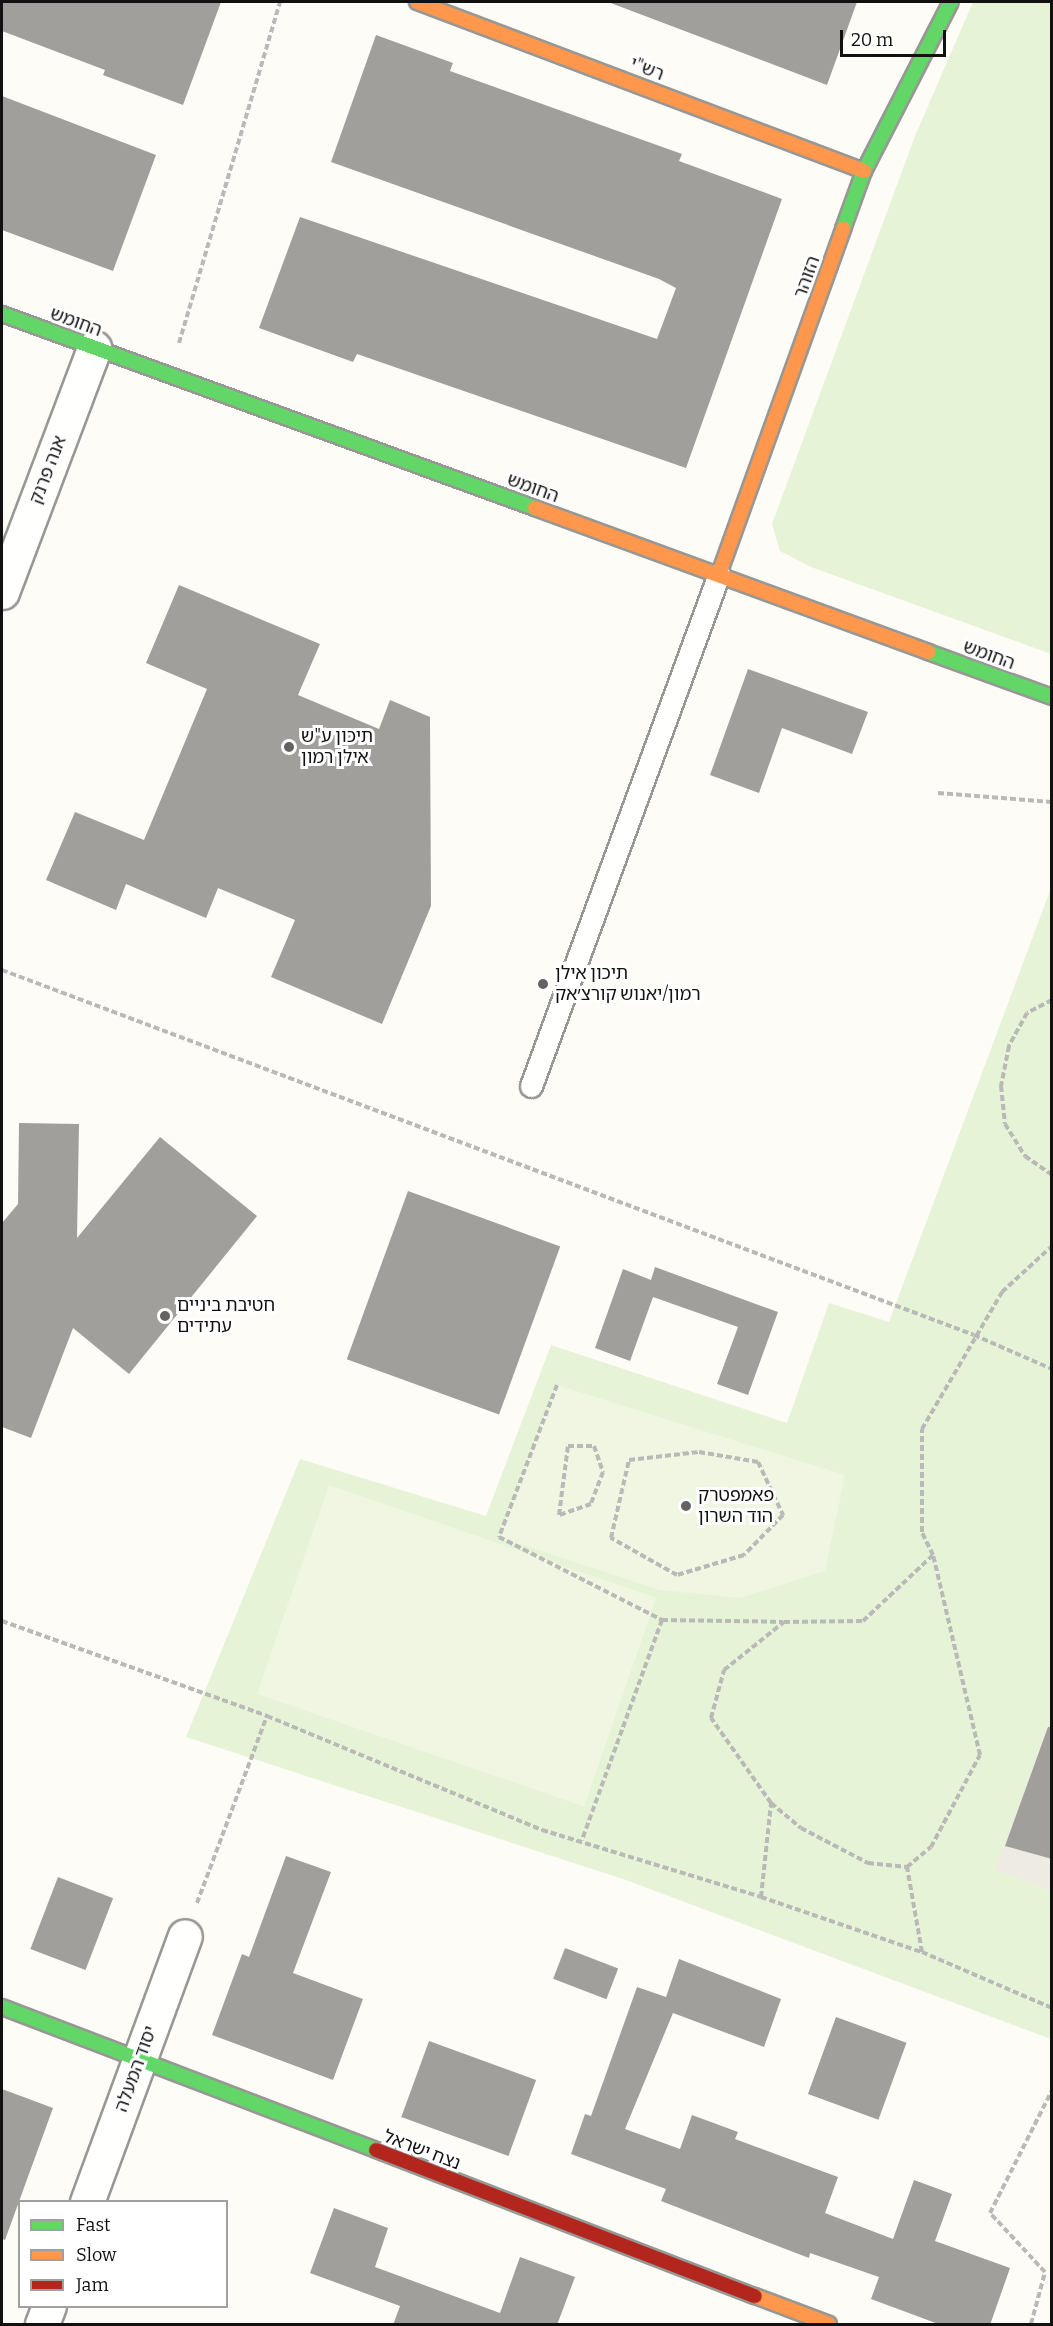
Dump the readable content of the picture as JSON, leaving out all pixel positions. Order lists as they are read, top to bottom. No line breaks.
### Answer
{"streets":{"street":["רש\"י","הזוהר","החומש","אנה פרנק","יסוד המעלה","נצח ישראל"]},"crossings":[["רש\"י","הזוהר"],["הזוהר","החומש"],["החומש","אנה פרנק"],["יסוד המעלה","נצח ישראל"]],"places":["תיכון ע\"ש אילן רמון","תיכון אילן רמון/יאנוש קורצ׳אק","חטיבת ביניים עתידים","פאמפטרק הוד השרון"],"legend":["Fast","Slow","Jam"],"scale_bar":"20 m"}
